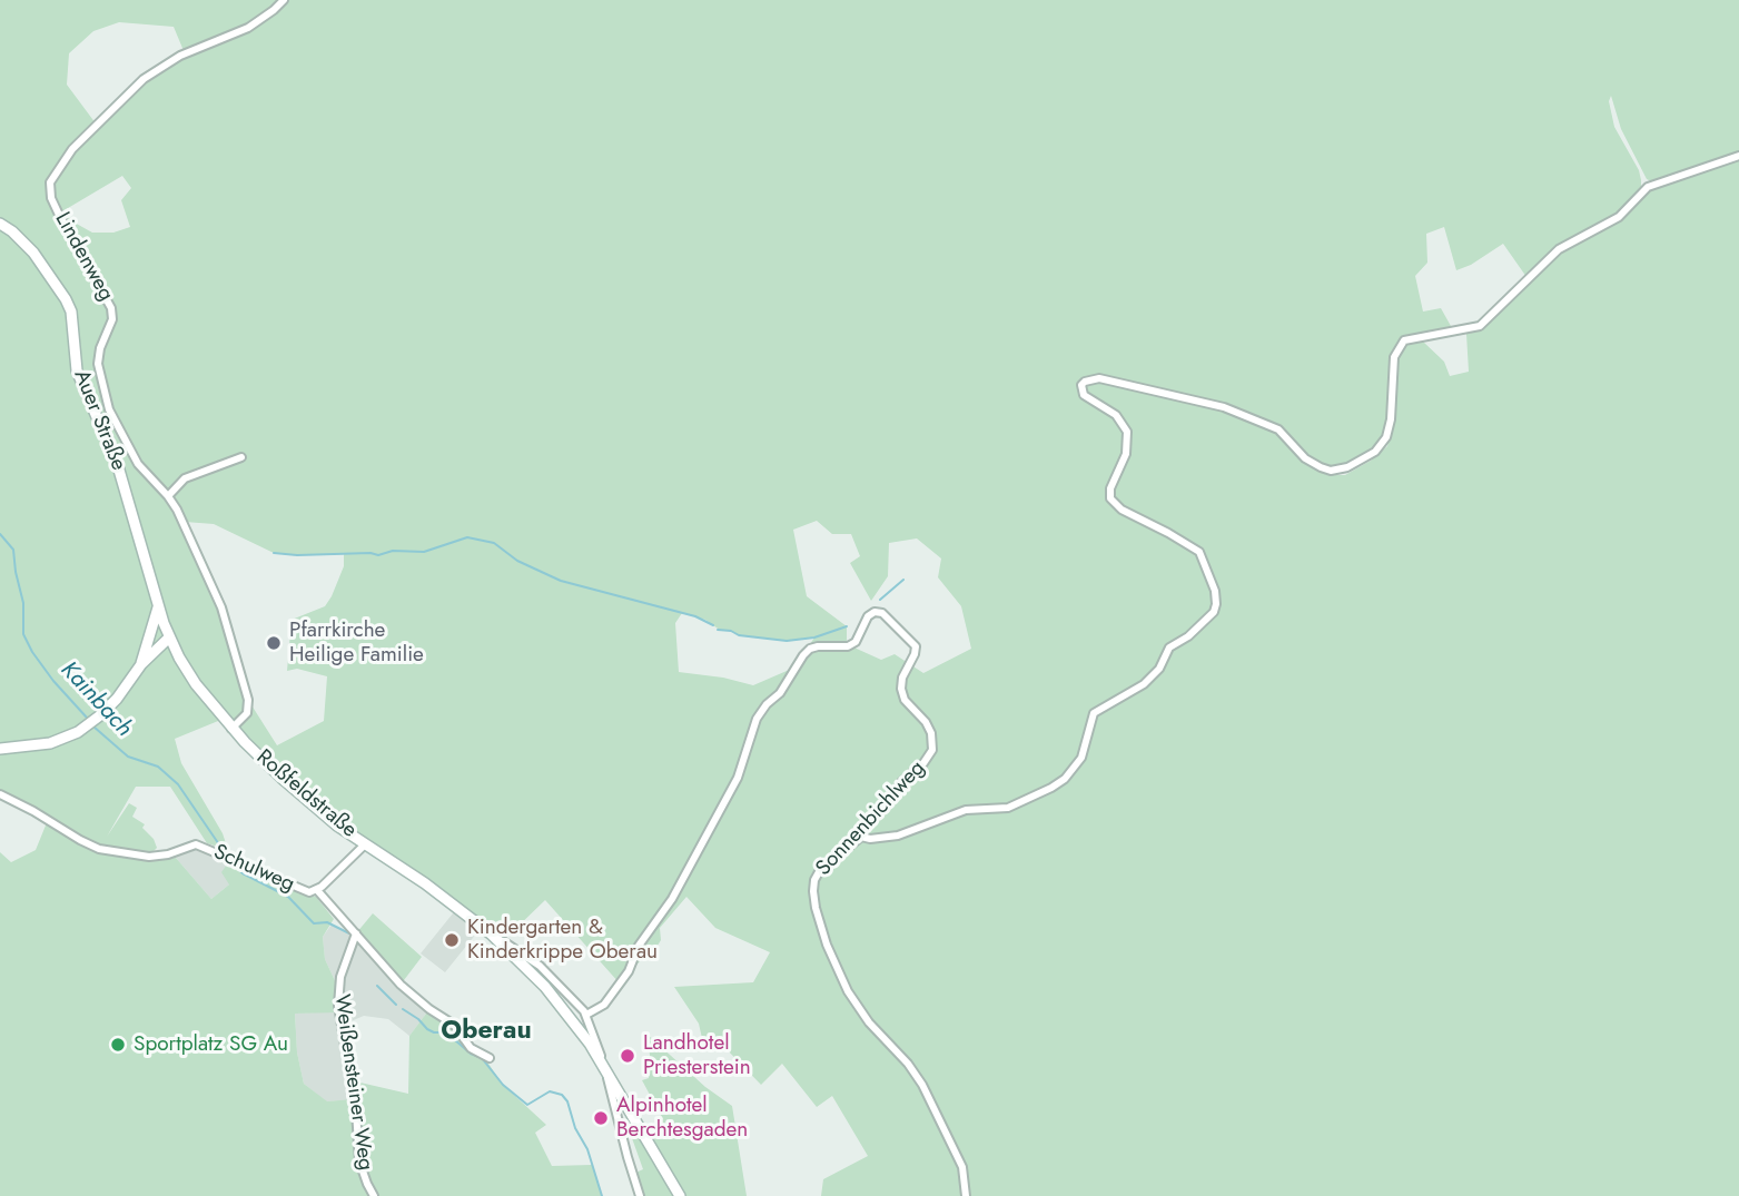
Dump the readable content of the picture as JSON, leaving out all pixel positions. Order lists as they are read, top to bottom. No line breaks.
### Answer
{"streets":{"main road":["Auer Straße","Roßfeldstraße"],"street":["Lindenweg","Sonnenbichlweg","Schulweg","Weißensteiner Weg"]},"crossings":[["Lindenweg","Roßfeldstraße"],["Auer Straße","Roßfeldstraße"],["Roßfeldstraße","Sonnenbichlweg"],["Roßfeldstraße","Schulweg"]],"districts":["Oberau"],"water":["Kainbach"],"places":["Pfarrkirche Heilige Familie","Kindergarten & Kinderkrippe Oberau","Sportplatz SG Au","Landhotel Priesterstein","Alpinhotel Berchtesgaden"]}
